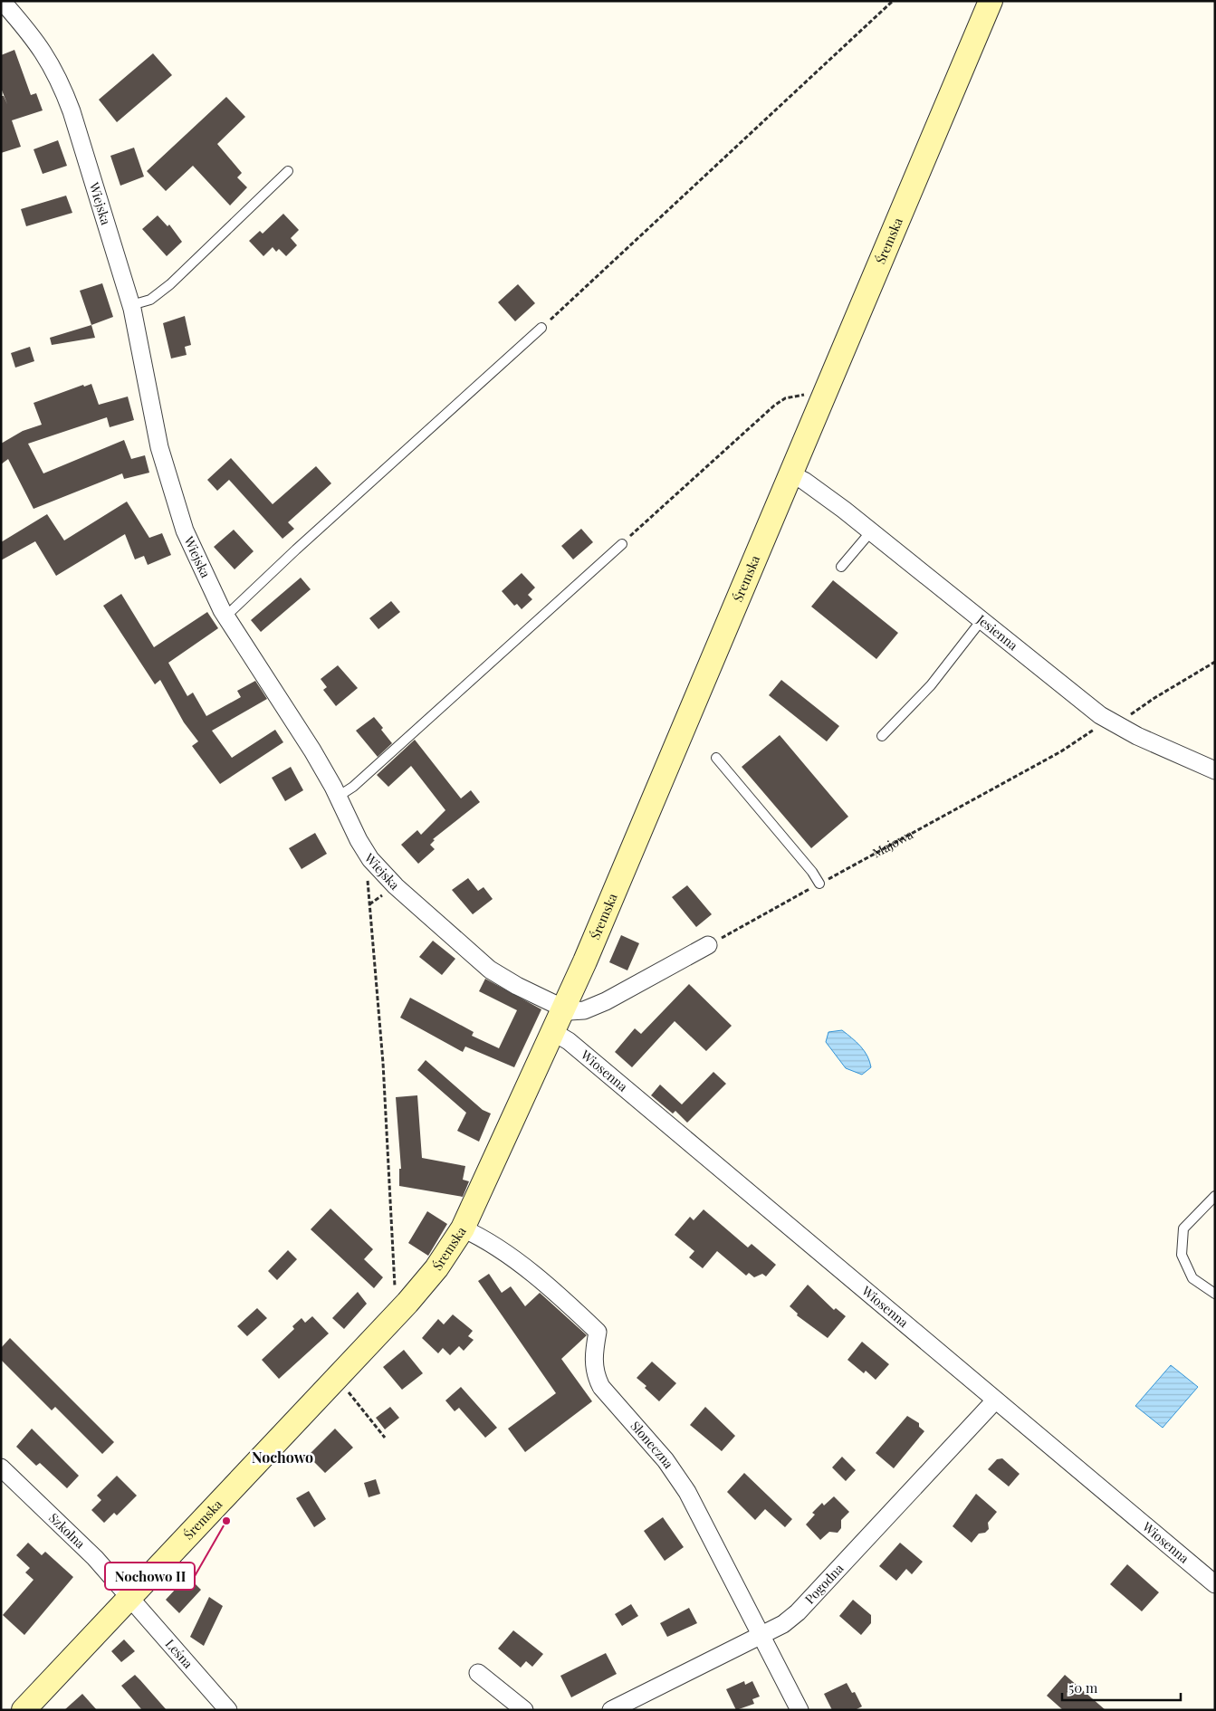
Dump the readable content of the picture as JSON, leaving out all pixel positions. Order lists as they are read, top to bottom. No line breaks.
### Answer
{"streets":{"main road":["Śremska"],"street":["Wiejska","Jesienna","Wiosenna","Słoneczna","Szkolna","Pogodna","Leśna"],"path":["Majowa"]},"crossings":[["Wiejska","Śremska"],["Śremska","Jesienna"],["Śremska","Wiosenna"],["Śremska","Słoneczna"],["Śremska","Szkolna"],["Śremska","Leśna"],["Jesienna","Majowa"],["Wiosenna","Pogodna"],["Słoneczna","Pogodna"],["Szkolna","Leśna"]],"districts":["Nochowo"],"places":["Nochowo II"],"scale_bar":"50 m"}
